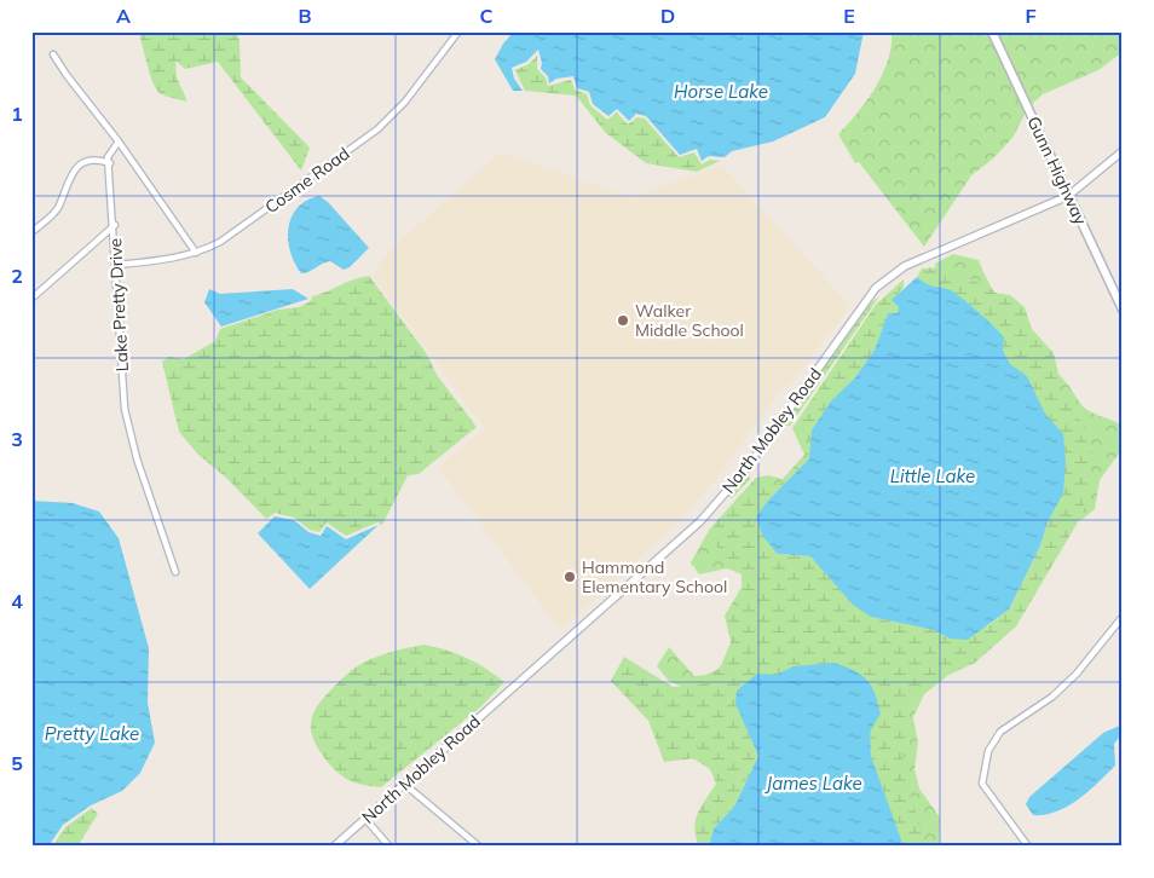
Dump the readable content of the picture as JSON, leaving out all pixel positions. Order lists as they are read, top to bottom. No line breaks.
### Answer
{"streets":{"main road":["Gunn Highway"],"street":["Cosme Road","Lake Pretty Drive","North Mobley Road"]},"crossings":[["Gunn Highway","North Mobley Road"],["Cosme Road","Lake Pretty Drive"]],"water":["Horse Lake","Little Lake","Pretty Lake","James Lake"],"places":["Walker Middle School","Hammond Elementary School"],"grid":{"columns":["A","B","C","D","E","F"],"rows":["1","2","3","4","5"]}}
